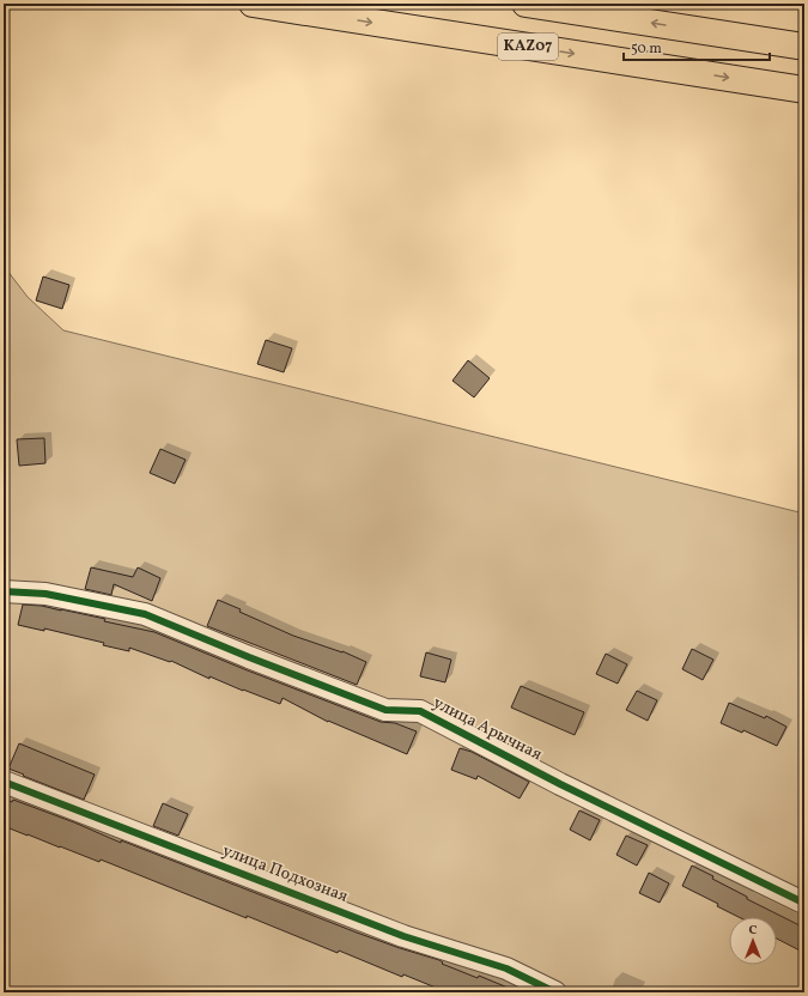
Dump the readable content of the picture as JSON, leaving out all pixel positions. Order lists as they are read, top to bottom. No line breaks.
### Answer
{"streets":{"highway":["KAZ07"],"street":["улица Арычная","улица Подхозная"]},"scale_bar":"50 m","north":"top"}
